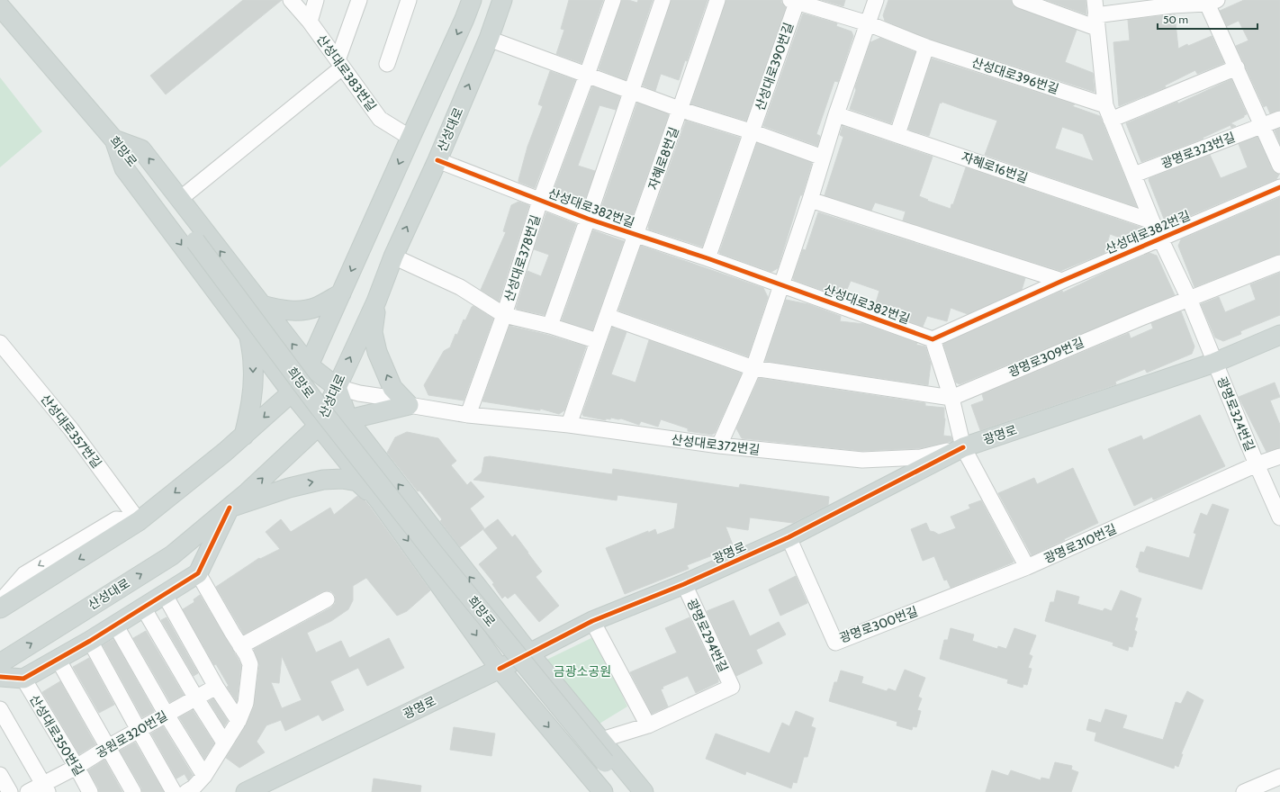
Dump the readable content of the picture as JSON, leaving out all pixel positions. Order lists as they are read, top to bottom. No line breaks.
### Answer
{"streets":{"main road":["산성대로","희망로","광명로"],"street":["산성대로390번길","산성대로383번길","산성대로396번길","광명로323번길","자혜로8번길","자혜로16번길","산성대로382번길","산성대로378번길","광명로309번길","광명로324번길","산성대로357번길","산성대로372번길","광명로310번길","광명로300번길","광명로294번길","공원로320번길","산성대로350번길"]},"crossings":[["산성대로390번길","산성대로396번길"],["산성대로","산성대로382번길"],["산성대로","산성대로378번길"],["산성대로","산성대로372번길"],["자혜로8번길","산성대로382번길"],["자혜로8번길","산성대로378번길"],["자혜로8번길","산성대로372번길"],["산성대로382번길","산성대로378번길"],["광명로324번길","광명로"],["광명로324번길","광명로310번길"],["광명로","산성대로372번길"],["광명로","광명로300번길"],["광명로","광명로294번길"],["광명로310번길","광명로300번길"],["공원로320번길","산성대로350번길"]],"parks":["금광소공원"],"scale_bar":"50 m"}
